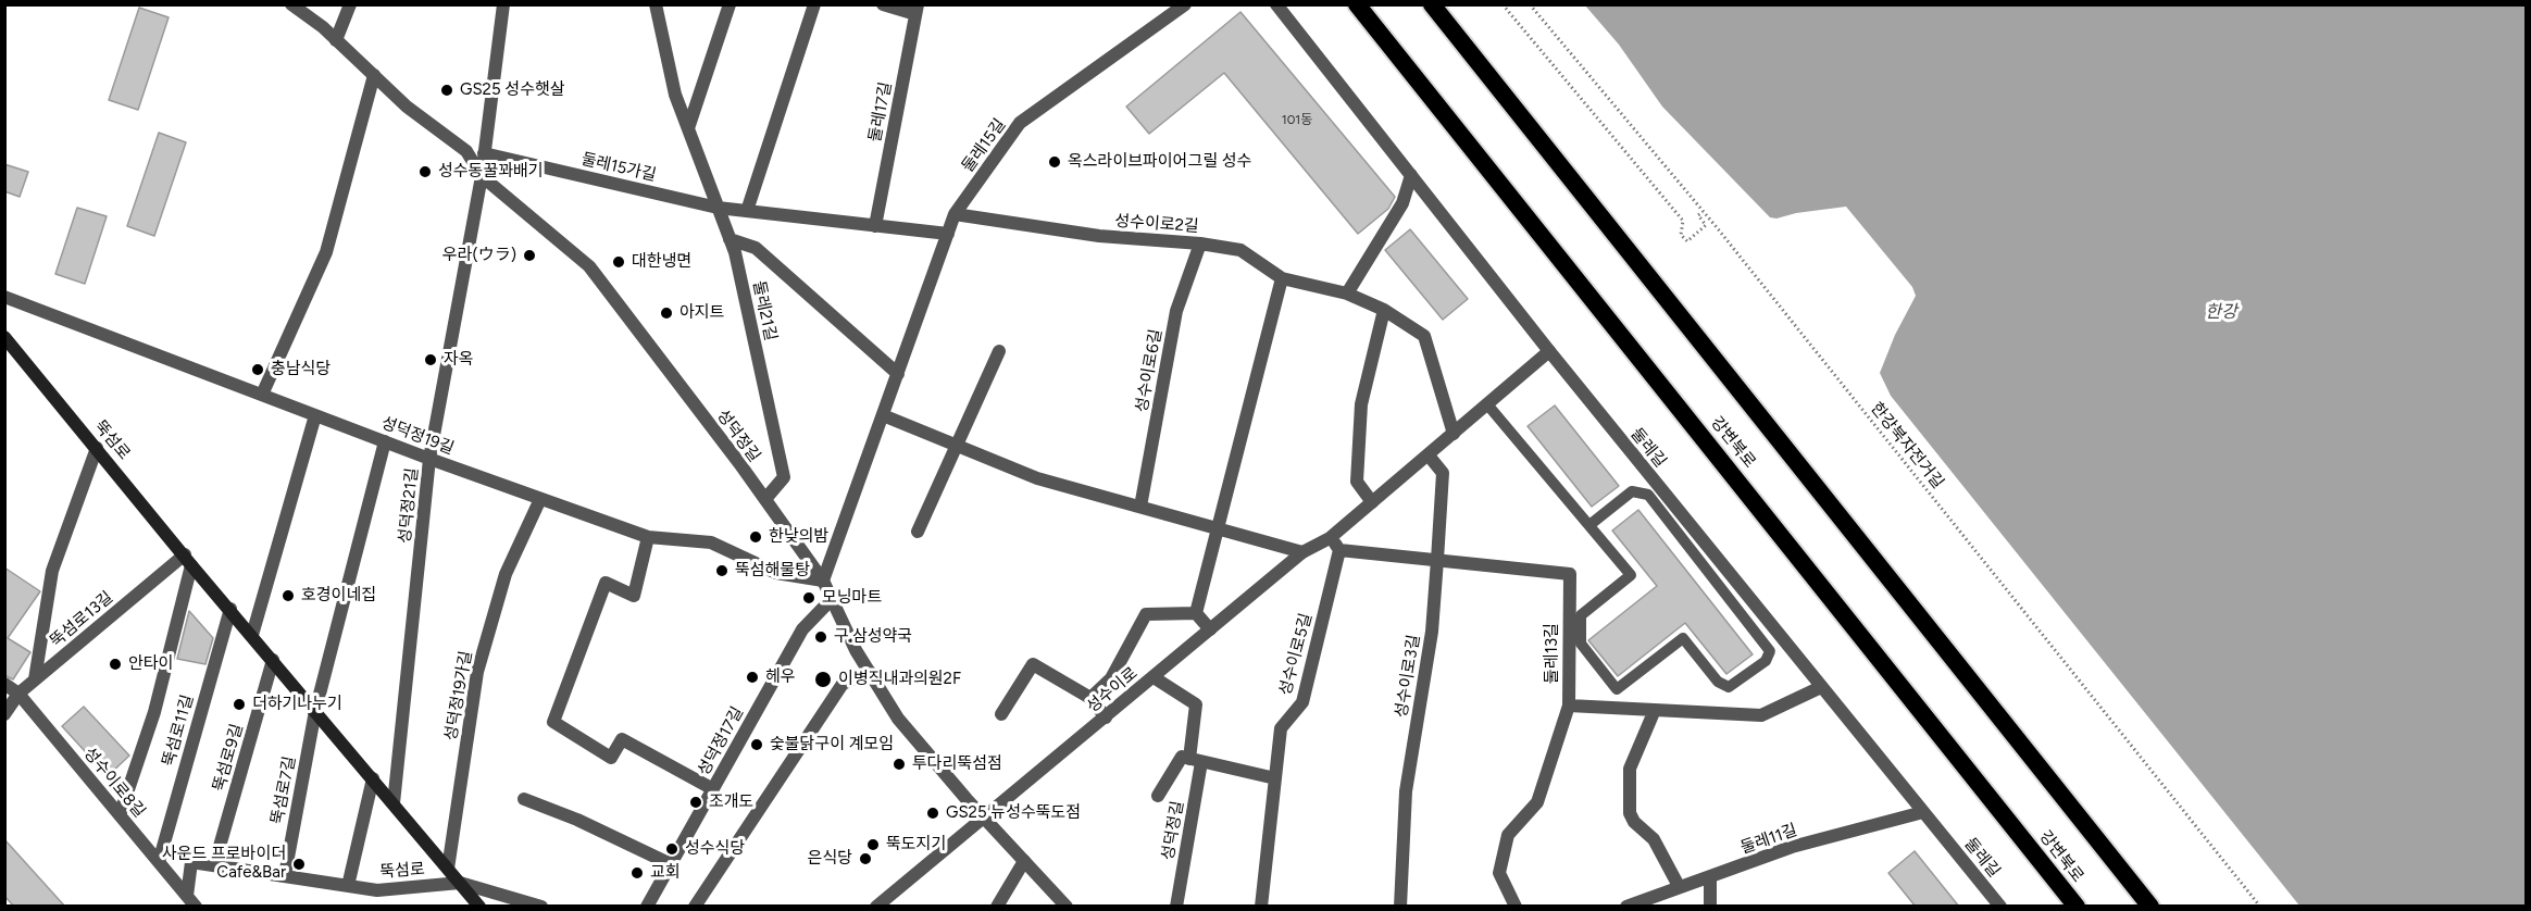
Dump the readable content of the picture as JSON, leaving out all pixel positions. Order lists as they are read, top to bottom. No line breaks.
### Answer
{"streets":{"highway":["강변북로"],"main road":["뚝섬로"],"street":["둘레17길","둘레15길","둘레15가길","성수이로2길","둘레21길","성수이로6길","성덕정19길","성덕정길","둘레길","성덕정21길","뚝섬로13길","둘레13길","성수이로5길","성수이로3길","성수이로","성덕정19가길","뚝섬로11길","성덕정17길","뚝섬로9길","성수이로8길","뚝섬로7길","둘레11길"],"path":["한강북자전거길"]},"crossings":[["둘레17길","둘레15가길"],["둘레15길","둘레15가길"],["둘레15길","성수이로2길"],["둘레15길","성덕정19길"],["둘레15길","성덕정길"],["둘레15가길","둘레21길"],["둘레15가길","성덕정21길"],["성수이로2길","성수이로6길"],["성수이로2길","성수이로"],["둘레21길","성덕정길"],["성덕정19길","성덕정길"],["성덕정19길","성덕정21길"],["성덕정19길","성덕정19가길"],["성덕정길","성덕정21길"],["성덕정길","성수이로"],["성덕정길","성덕정17길"],["뚝섬로","성덕정21길"],["뚝섬로","뚝섬로13길"],["뚝섬로","성덕정19가길"],["뚝섬로","뚝섬로11길"],["뚝섬로","뚝섬로9길"],["뚝섬로","성수이로8길"],["뚝섬로","뚝섬로7길"],["둘레길","둘레13길"],["둘레길","성수이로"],["둘레길","둘레11길"],["뚝섬로13길","성수이로8길"],["둘레13길","성수이로5길"],["둘레13길","성수이로3길"],["성수이로3길","성수이로"],["뚝섬로11길","성수이로8길"]],"water":["한강"],"places":["GS25 성수햇살","옥스라이브파이어그릴 성수","성수동꿀꽈배기","우라(ウラ)","대한냉면","아지트","자옥","충남식당","한낮의밤","뚝섬해물탕","호경이네집","모닝마트","구.삼성약국","안타이","헤우","이병직내과의원2F","더하기나누기","숯불닭구이 계모임","투다리뚝섬점","조개도","GS25 뉴성수뚝도점","뚝도지기","성수식당","은식당","사운드 프로바이더 Cafe&Bar","교회"],"house_numbers":["101동"]}
